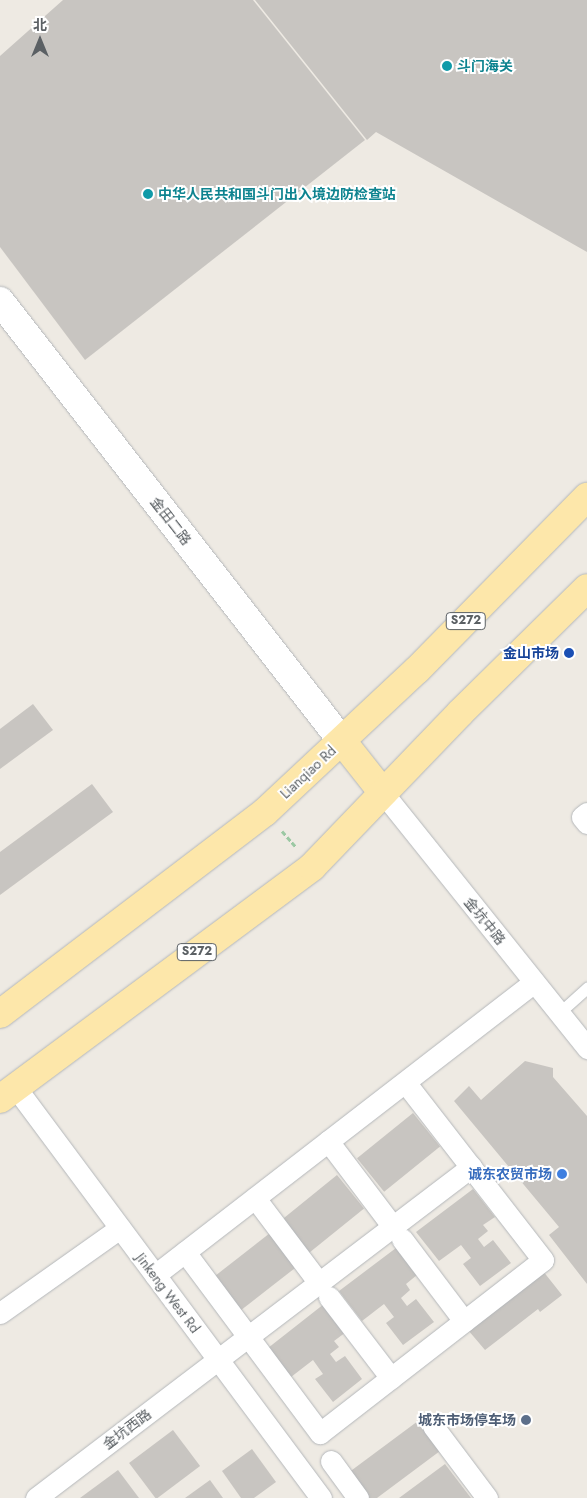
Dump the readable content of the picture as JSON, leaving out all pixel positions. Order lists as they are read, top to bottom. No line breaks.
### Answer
{"streets":{"main road":["S272","Lianqiao Rd"],"street":["金田二路","金坑中路","Jinkeng West Rd","金坑西路"]},"crossings":[["金田二路","Lianqiao Rd"],["S272","金坑中路"],["S272","Jinkeng West Rd"],["Jinkeng West Rd","金坑西路"]],"places":["斗门海关","中华人民共和国斗门出入境边防检查站","金山市场","诚东农贸市场","城东市场停车场"],"north":"top"}
